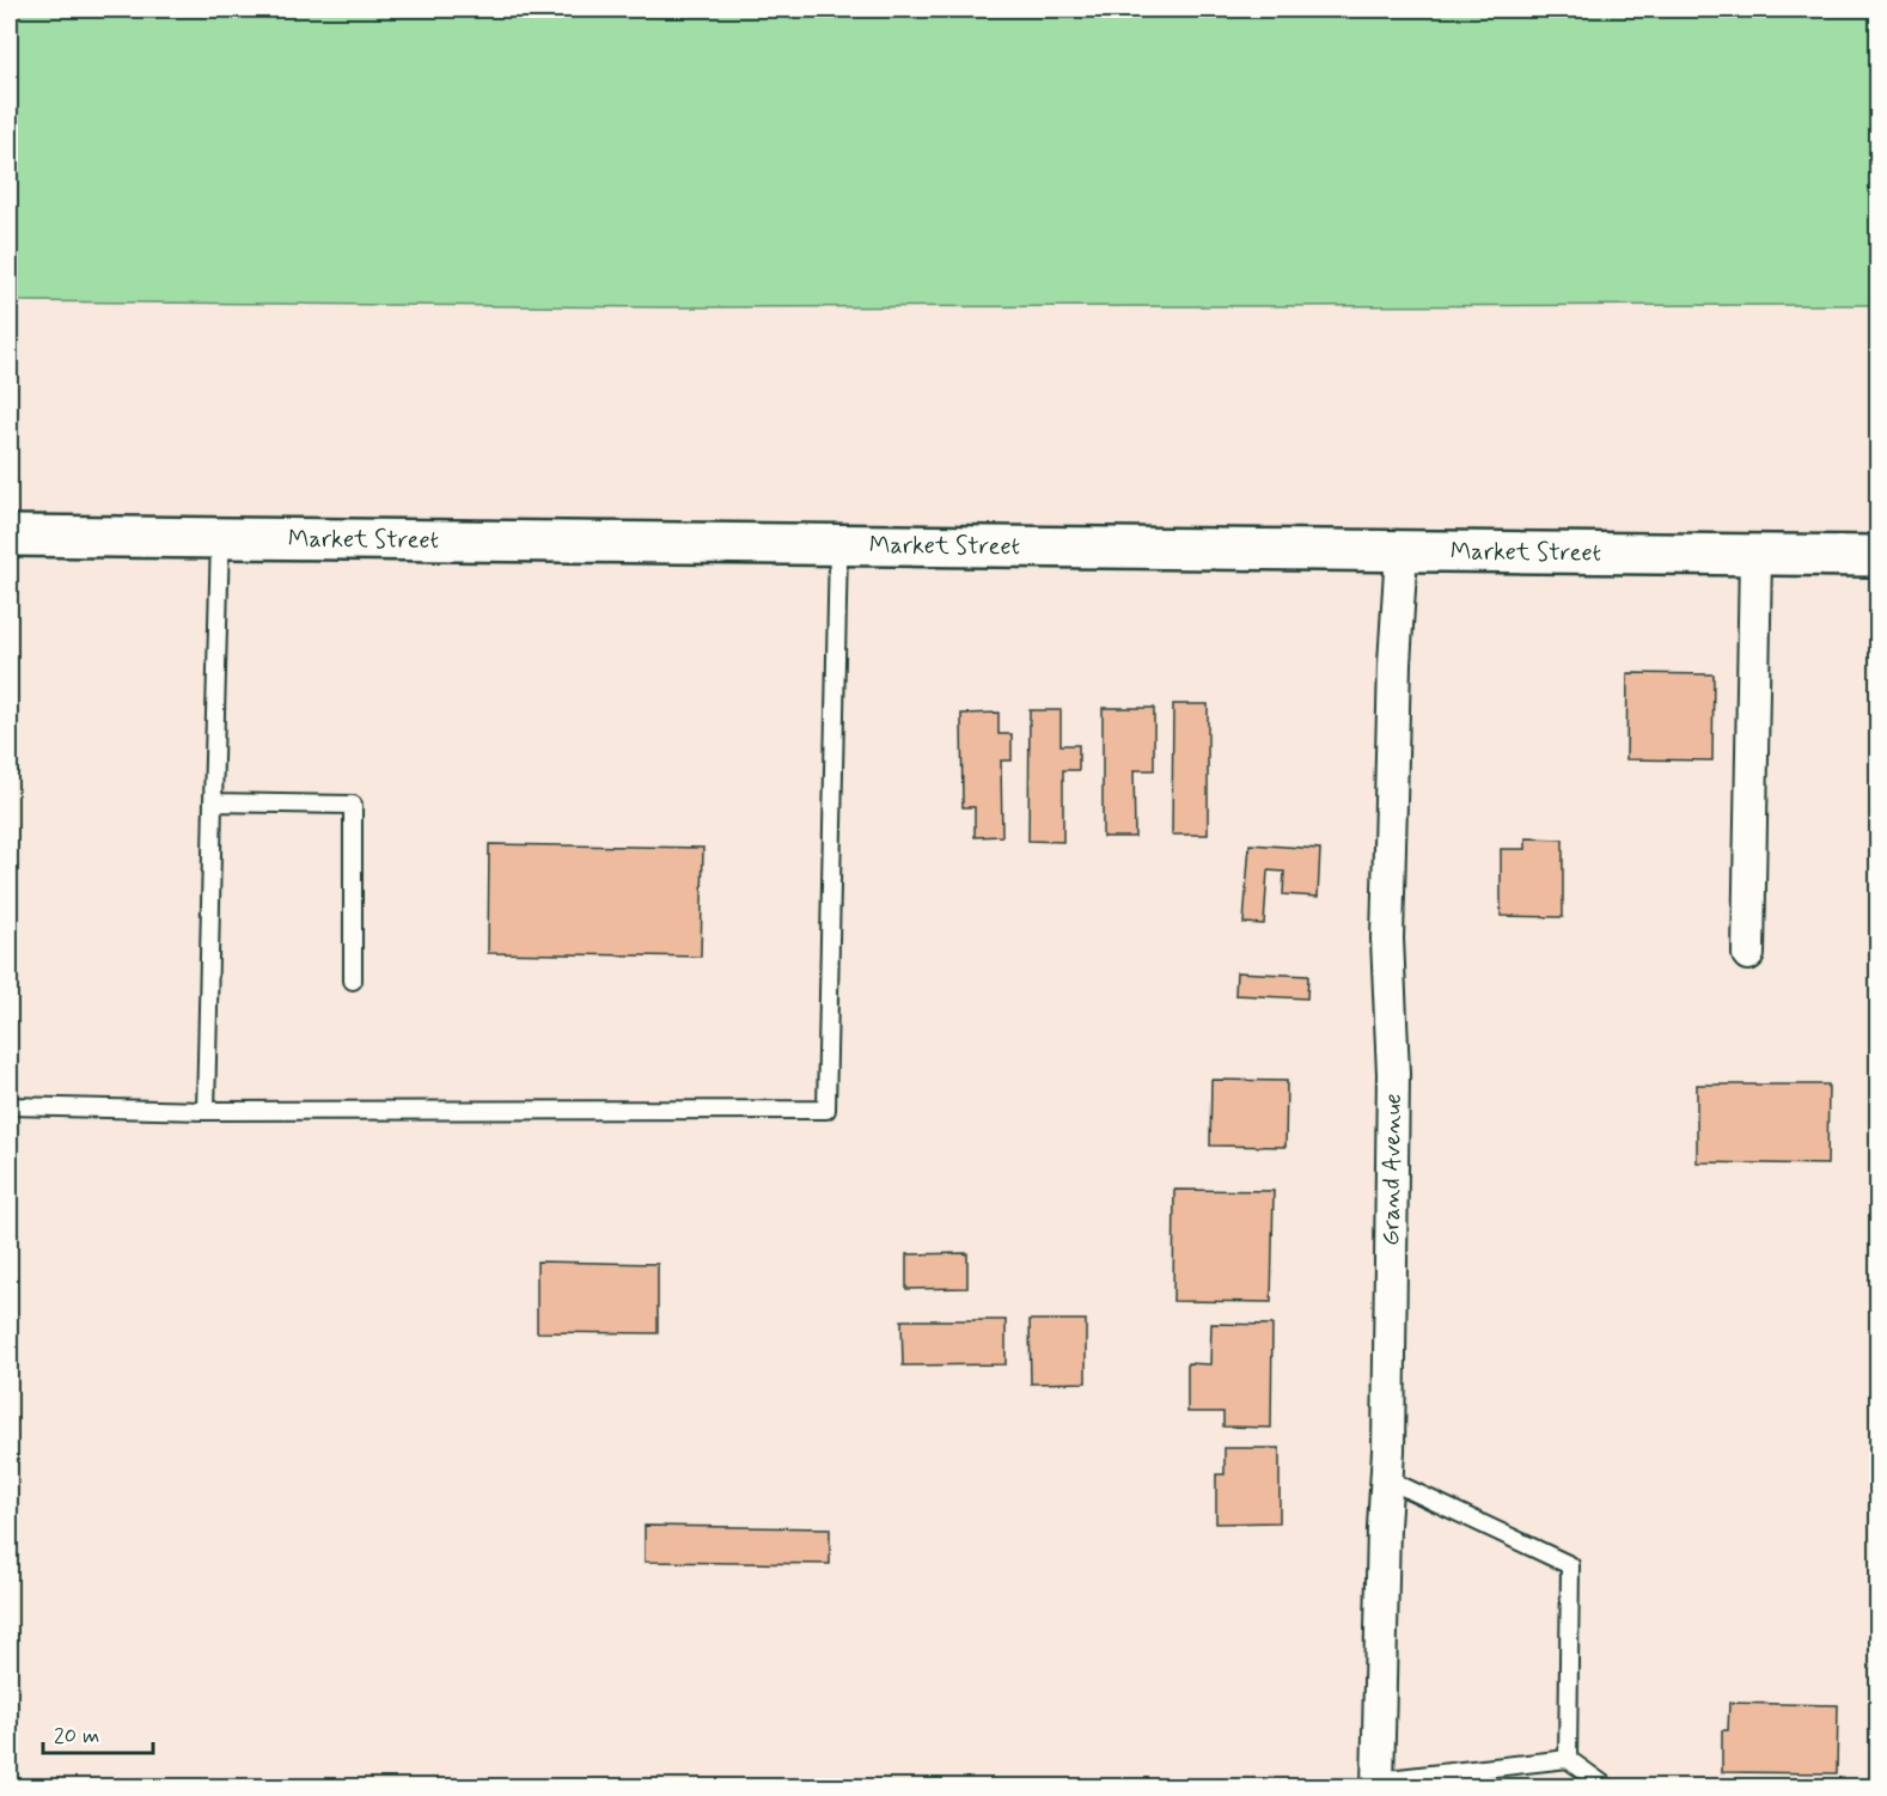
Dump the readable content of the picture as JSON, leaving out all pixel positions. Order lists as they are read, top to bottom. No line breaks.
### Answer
{"streets":{"street":["Market Street","Grand Avenue"]},"crossings":[["Market Street","Grand Avenue"]],"scale_bar":"20 m"}
